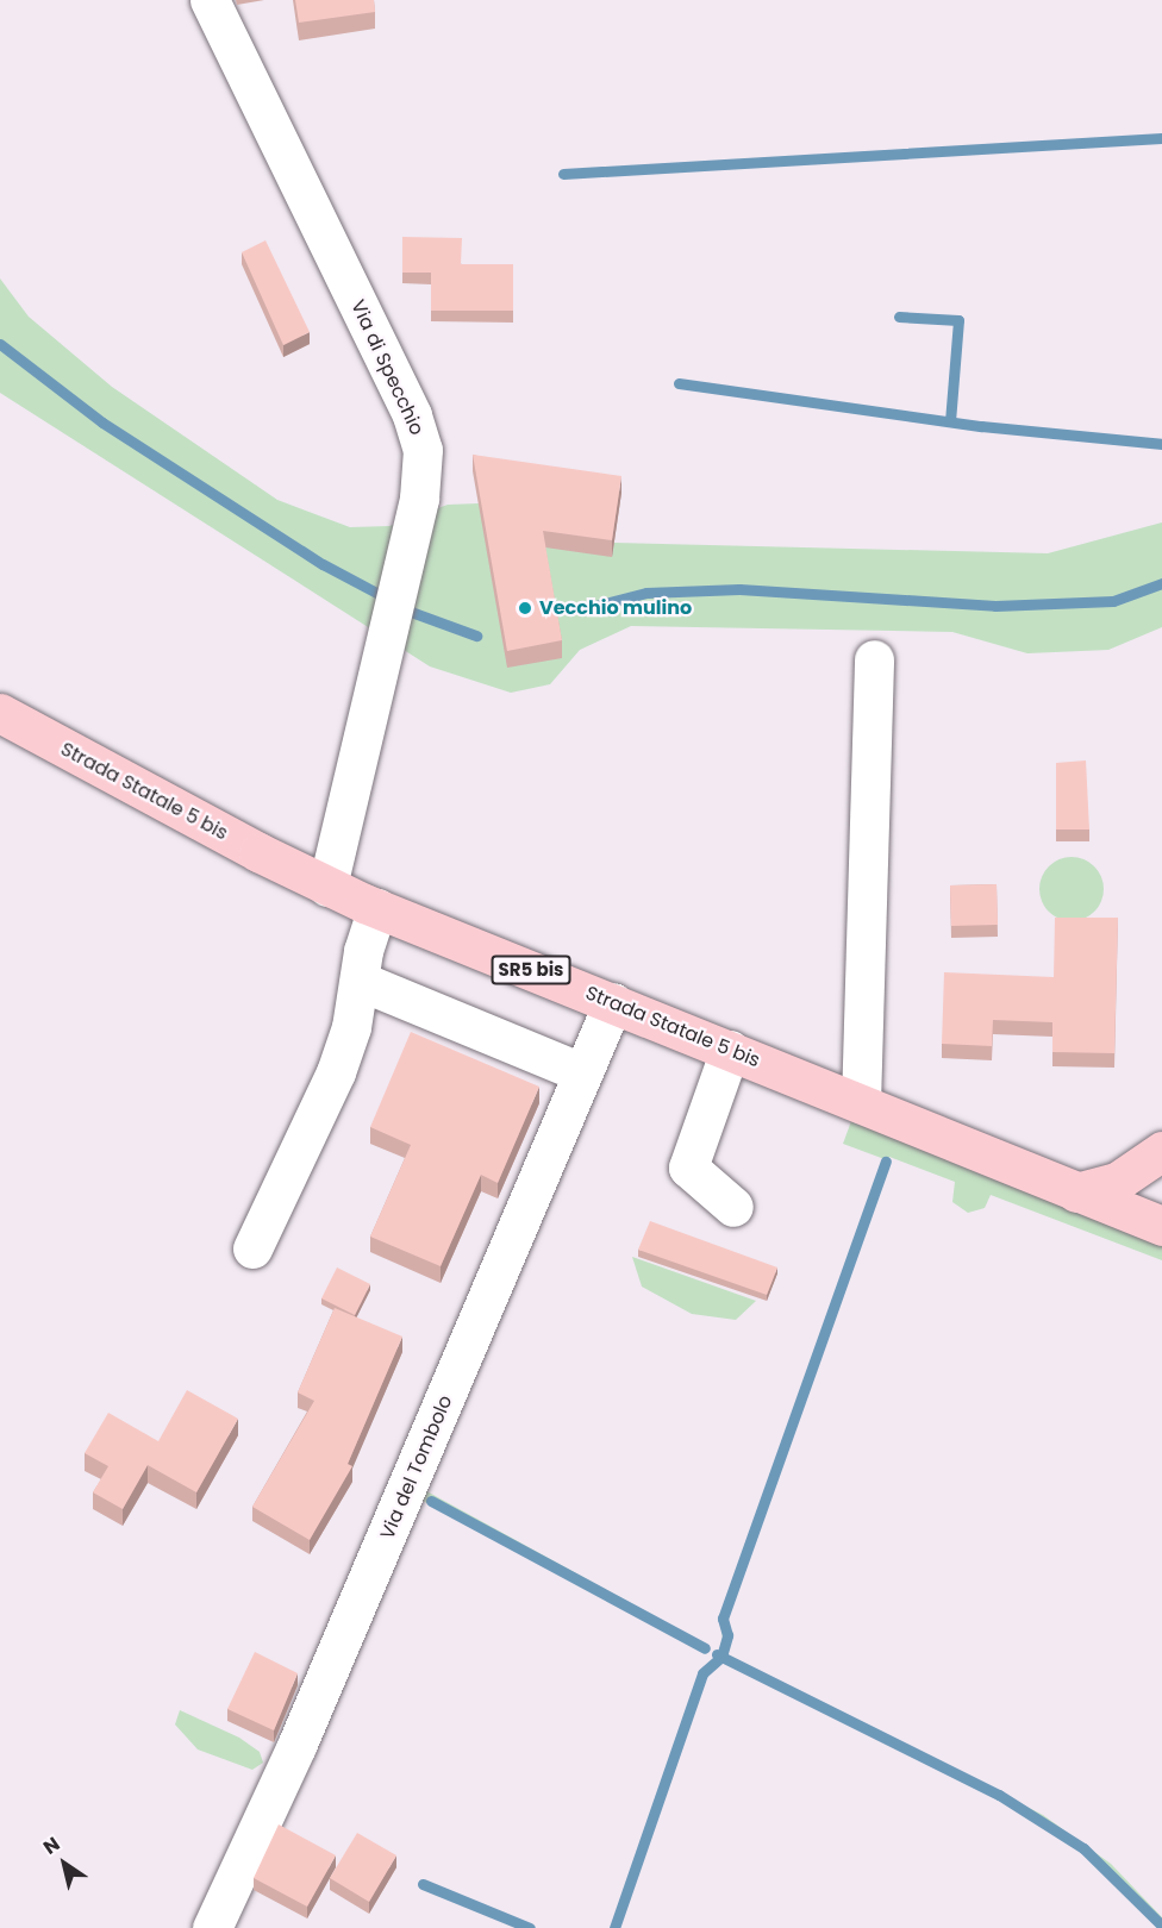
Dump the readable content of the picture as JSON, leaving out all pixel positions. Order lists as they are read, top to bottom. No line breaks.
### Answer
{"streets":{"main road":["Strada Statale 5 bis","SR5 bis"],"street":["Via di Specchio","Via del Tombolo"]},"crossings":[["Via di Specchio","Strada Statale 5 bis"],["Strada Statale 5 bis","Via del Tombolo"]],"places":["Vecchio mulino"],"north":"top left"}
